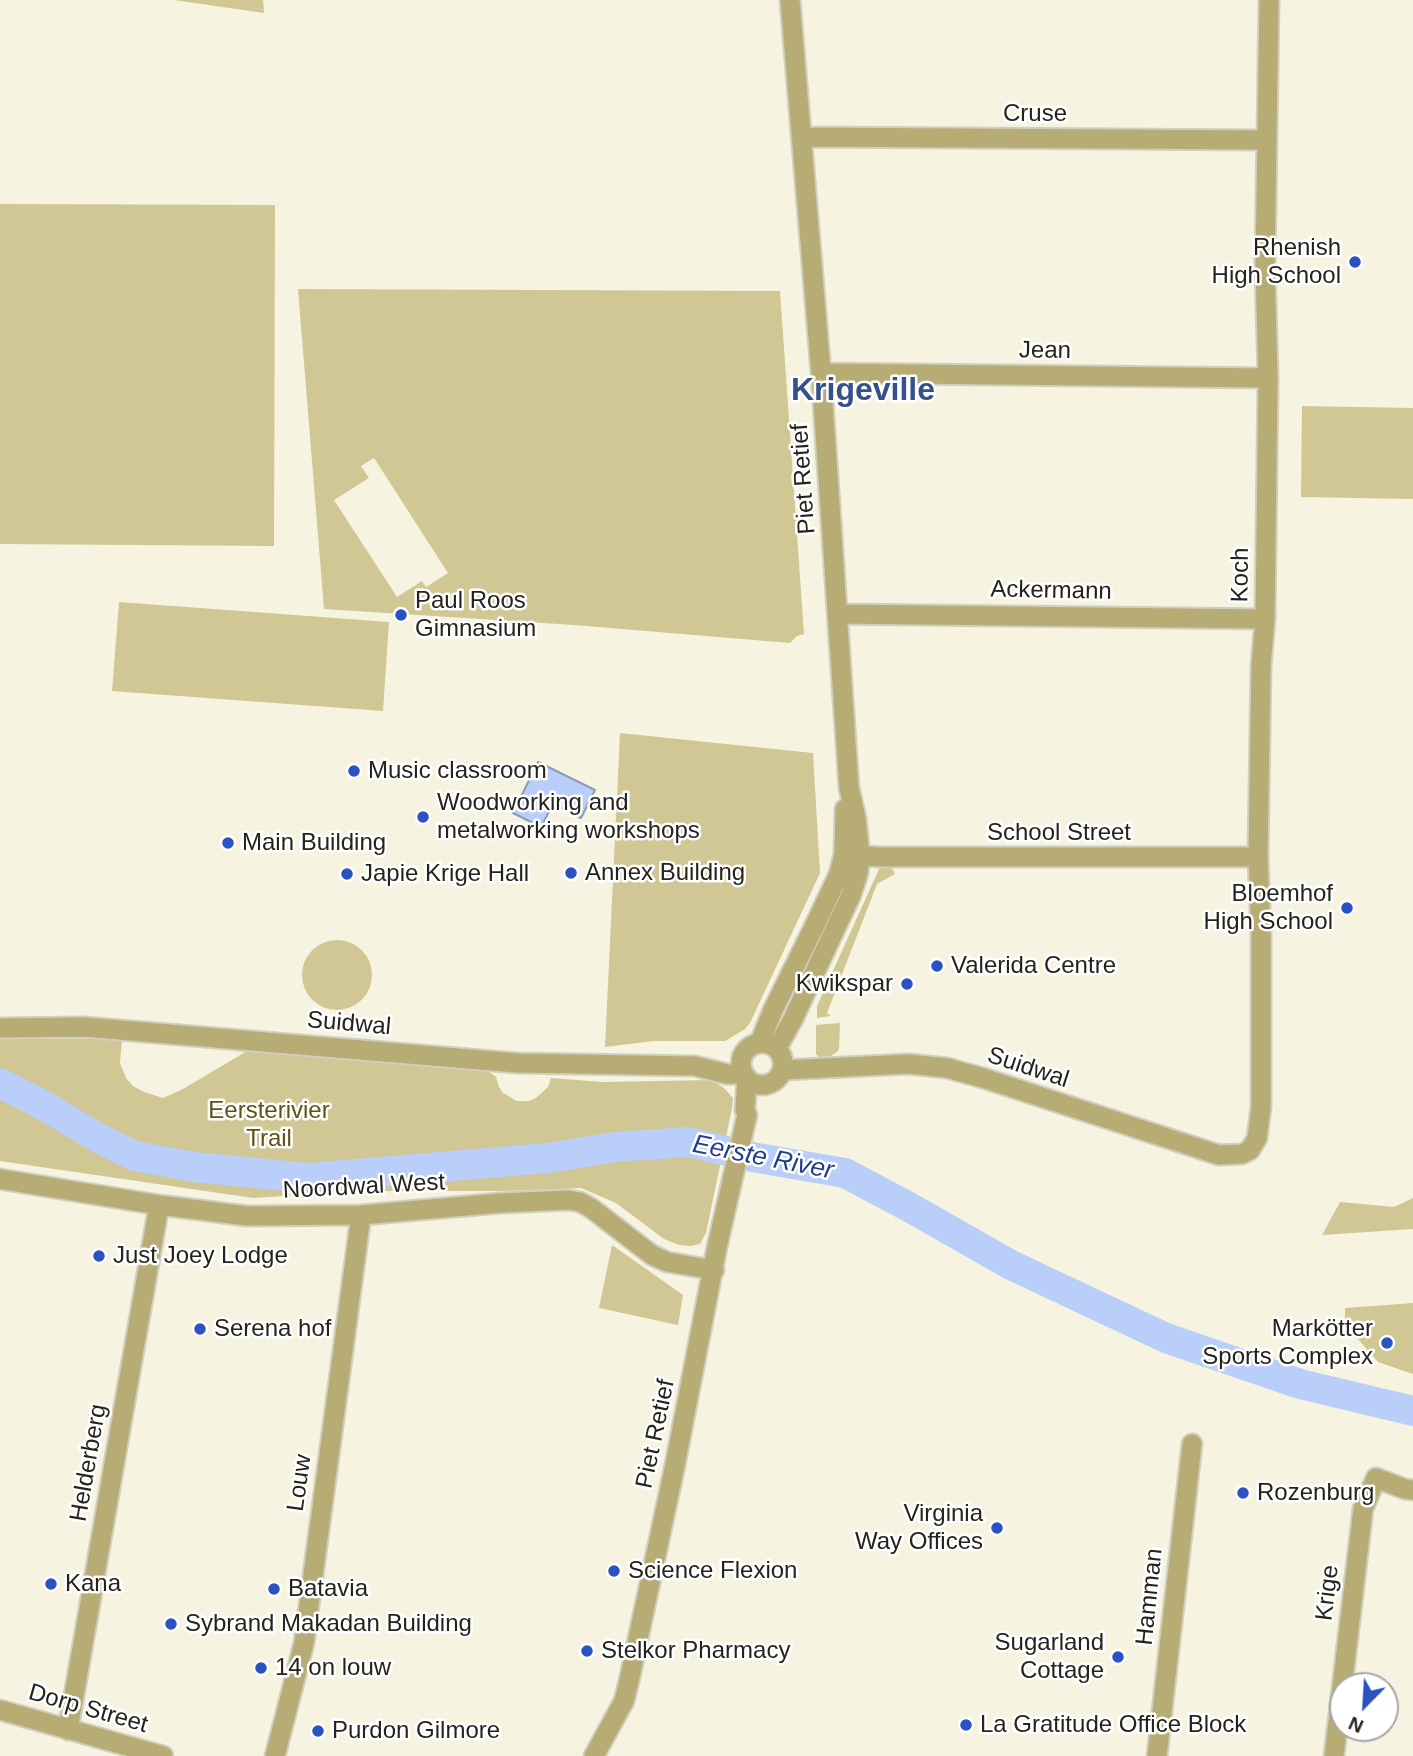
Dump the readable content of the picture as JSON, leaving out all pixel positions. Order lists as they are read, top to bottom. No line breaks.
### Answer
{"streets":{"street":["Cruse","Jean","Piet Retief","Koch","Ackermann","School Street","Suidwal","Noordwal West","Helderberg","Louw","Krige","Hamman","Dorp Street"]},"crossings":[["Cruse","Piet Retief"],["Cruse","Koch"],["Jean","Piet Retief"],["Jean","Koch"],["Piet Retief","Ackermann"],["Piet Retief","School Street"],["Piet Retief","Suidwal"],["Piet Retief","Noordwal West"],["Koch","Ackermann"],["Koch","School Street"],["Koch","Suidwal"],["Noordwal West","Helderberg"],["Noordwal West","Louw"],["Helderberg","Dorp Street"]],"districts":["Krigeville"],"water":["Eerste River"],"parks":["Eersterivier Trail"],"places":["Rhenish High School","Paul Roos Gimnasium","Music classroom","Woodworking and metalworking workshops","Main Building","Annex Building","Japie Krige Hall","Bloemhof High School","Valerida Centre","Kwikspar","Just Joey Lodge","Serena hof","Markötter Sports Complex","Rozenburg","Virginia Way Offices","Science Flexion","Kana","Batavia","Sybrand Makadan Building","Stelkor Pharmacy","Sugarland Cottage","14 on louw","La Gratitude Office Block","Purdon Gilmore"],"north":"bottom left"}
